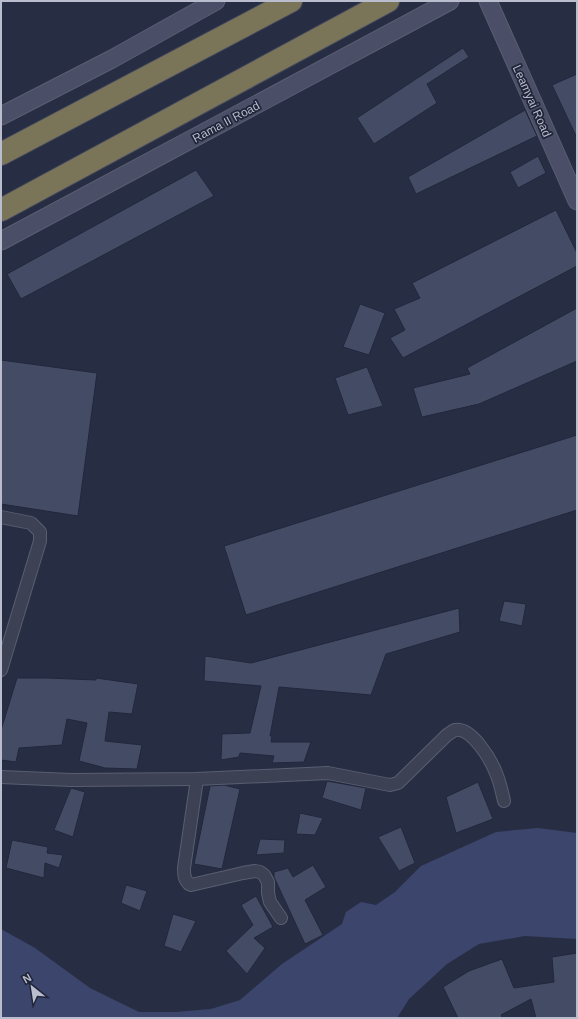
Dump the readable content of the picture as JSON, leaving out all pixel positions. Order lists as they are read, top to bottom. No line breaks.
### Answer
{"streets":{"main road":["Leamyai Road","Rama II Road"]},"north":"top left"}
